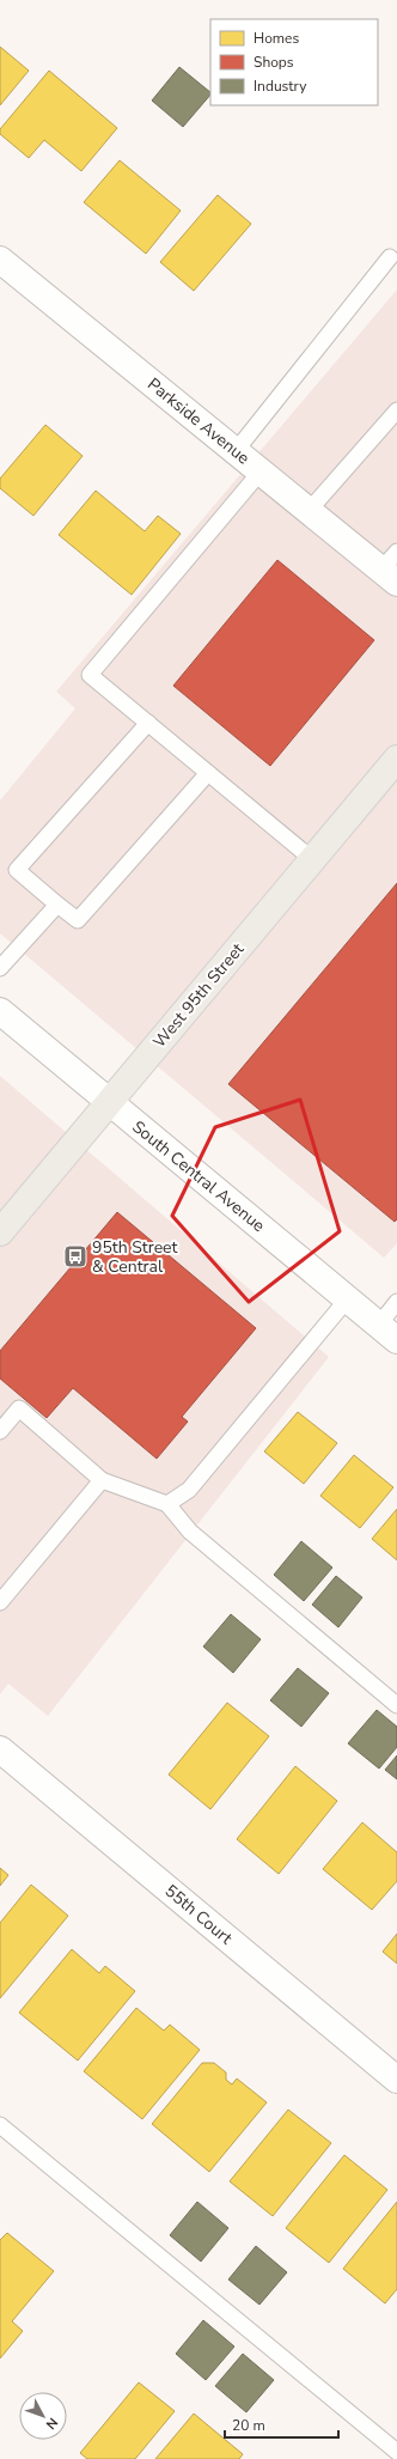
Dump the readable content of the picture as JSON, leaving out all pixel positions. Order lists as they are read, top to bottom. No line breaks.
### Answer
{"streets":{"main road":["West 95th Street"],"street":["Parkside Avenue","South Central Avenue","55th Court"]},"crossings":[["West 95th Street","South Central Avenue"]],"places":{"bus stop":["95th Street & Central"]},"legend":["Homes","Shops","Industry"],"scale_bar":"20 m","north":"bottom right"}
